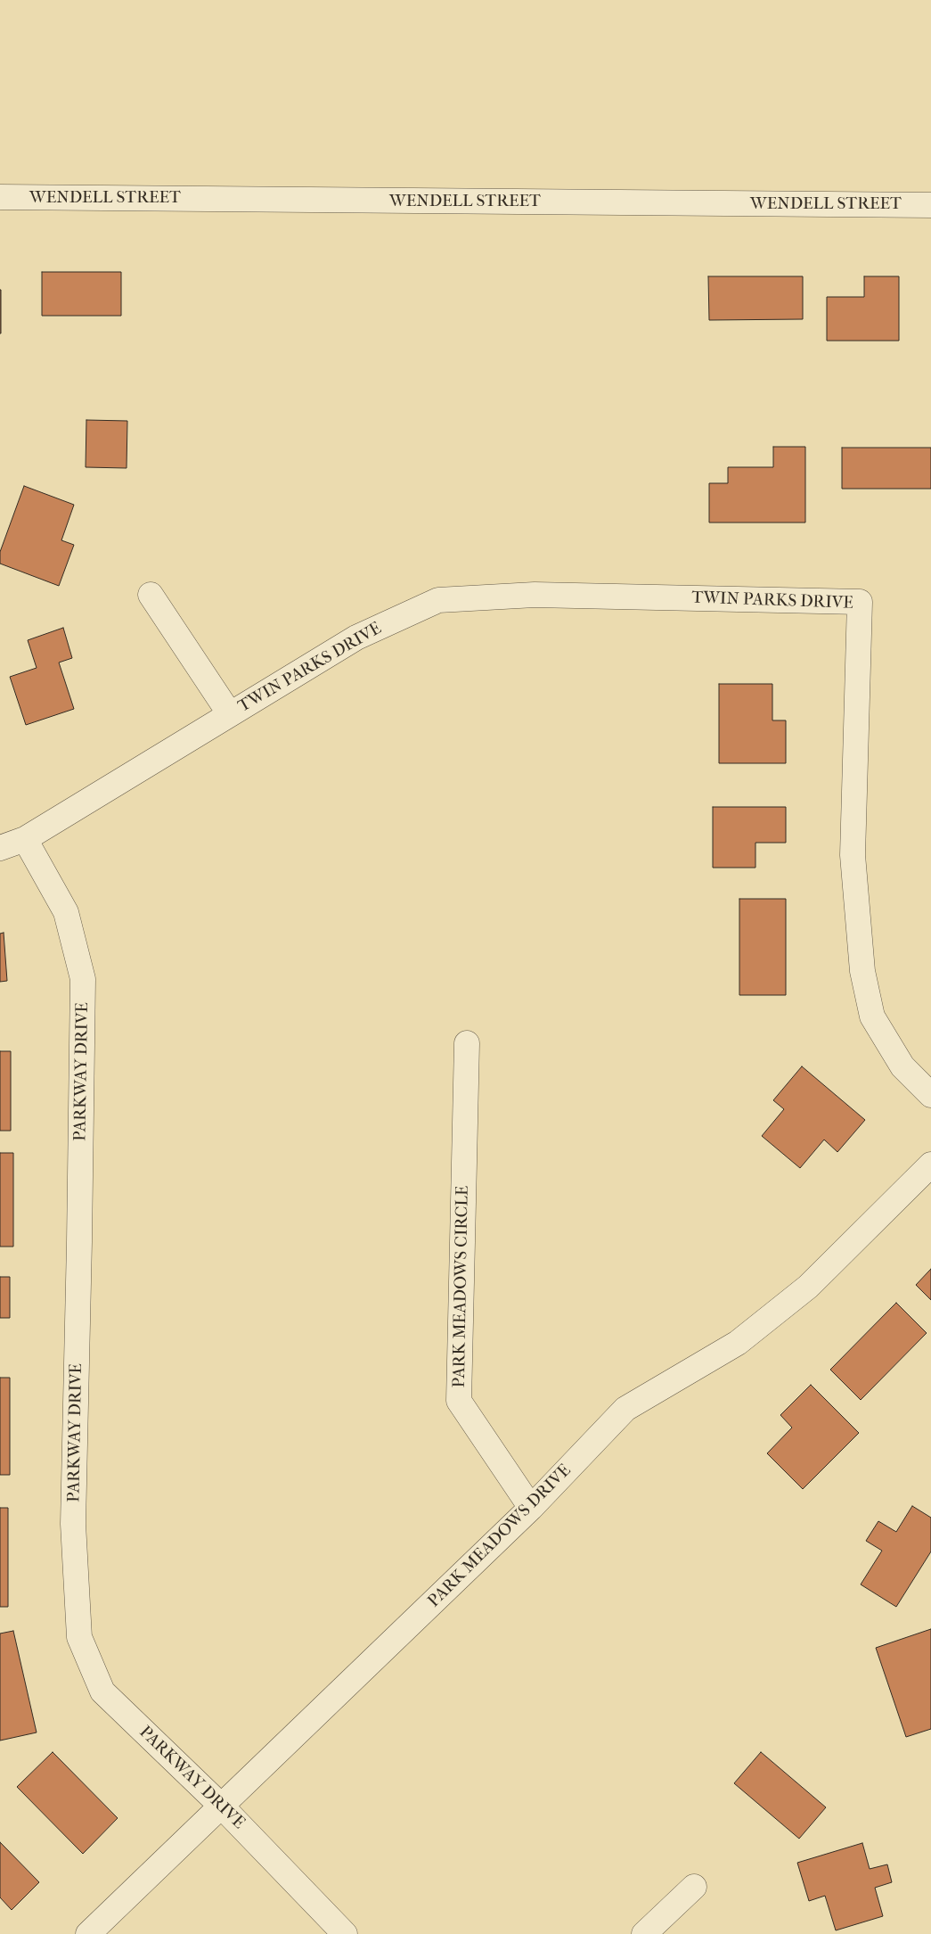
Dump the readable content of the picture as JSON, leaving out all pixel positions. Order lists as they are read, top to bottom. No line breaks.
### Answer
{"streets":{"street":["WENDELL STREET","TWIN PARKS DRIVE","PARKWAY DRIVE","PARK MEADOWS CIRCLE","PARK MEADOWS DRIVE"]},"crossings":[["TWIN PARKS DRIVE","PARKWAY DRIVE"],["PARKWAY DRIVE","PARK MEADOWS DRIVE"],["PARK MEADOWS CIRCLE","PARK MEADOWS DRIVE"]]}
